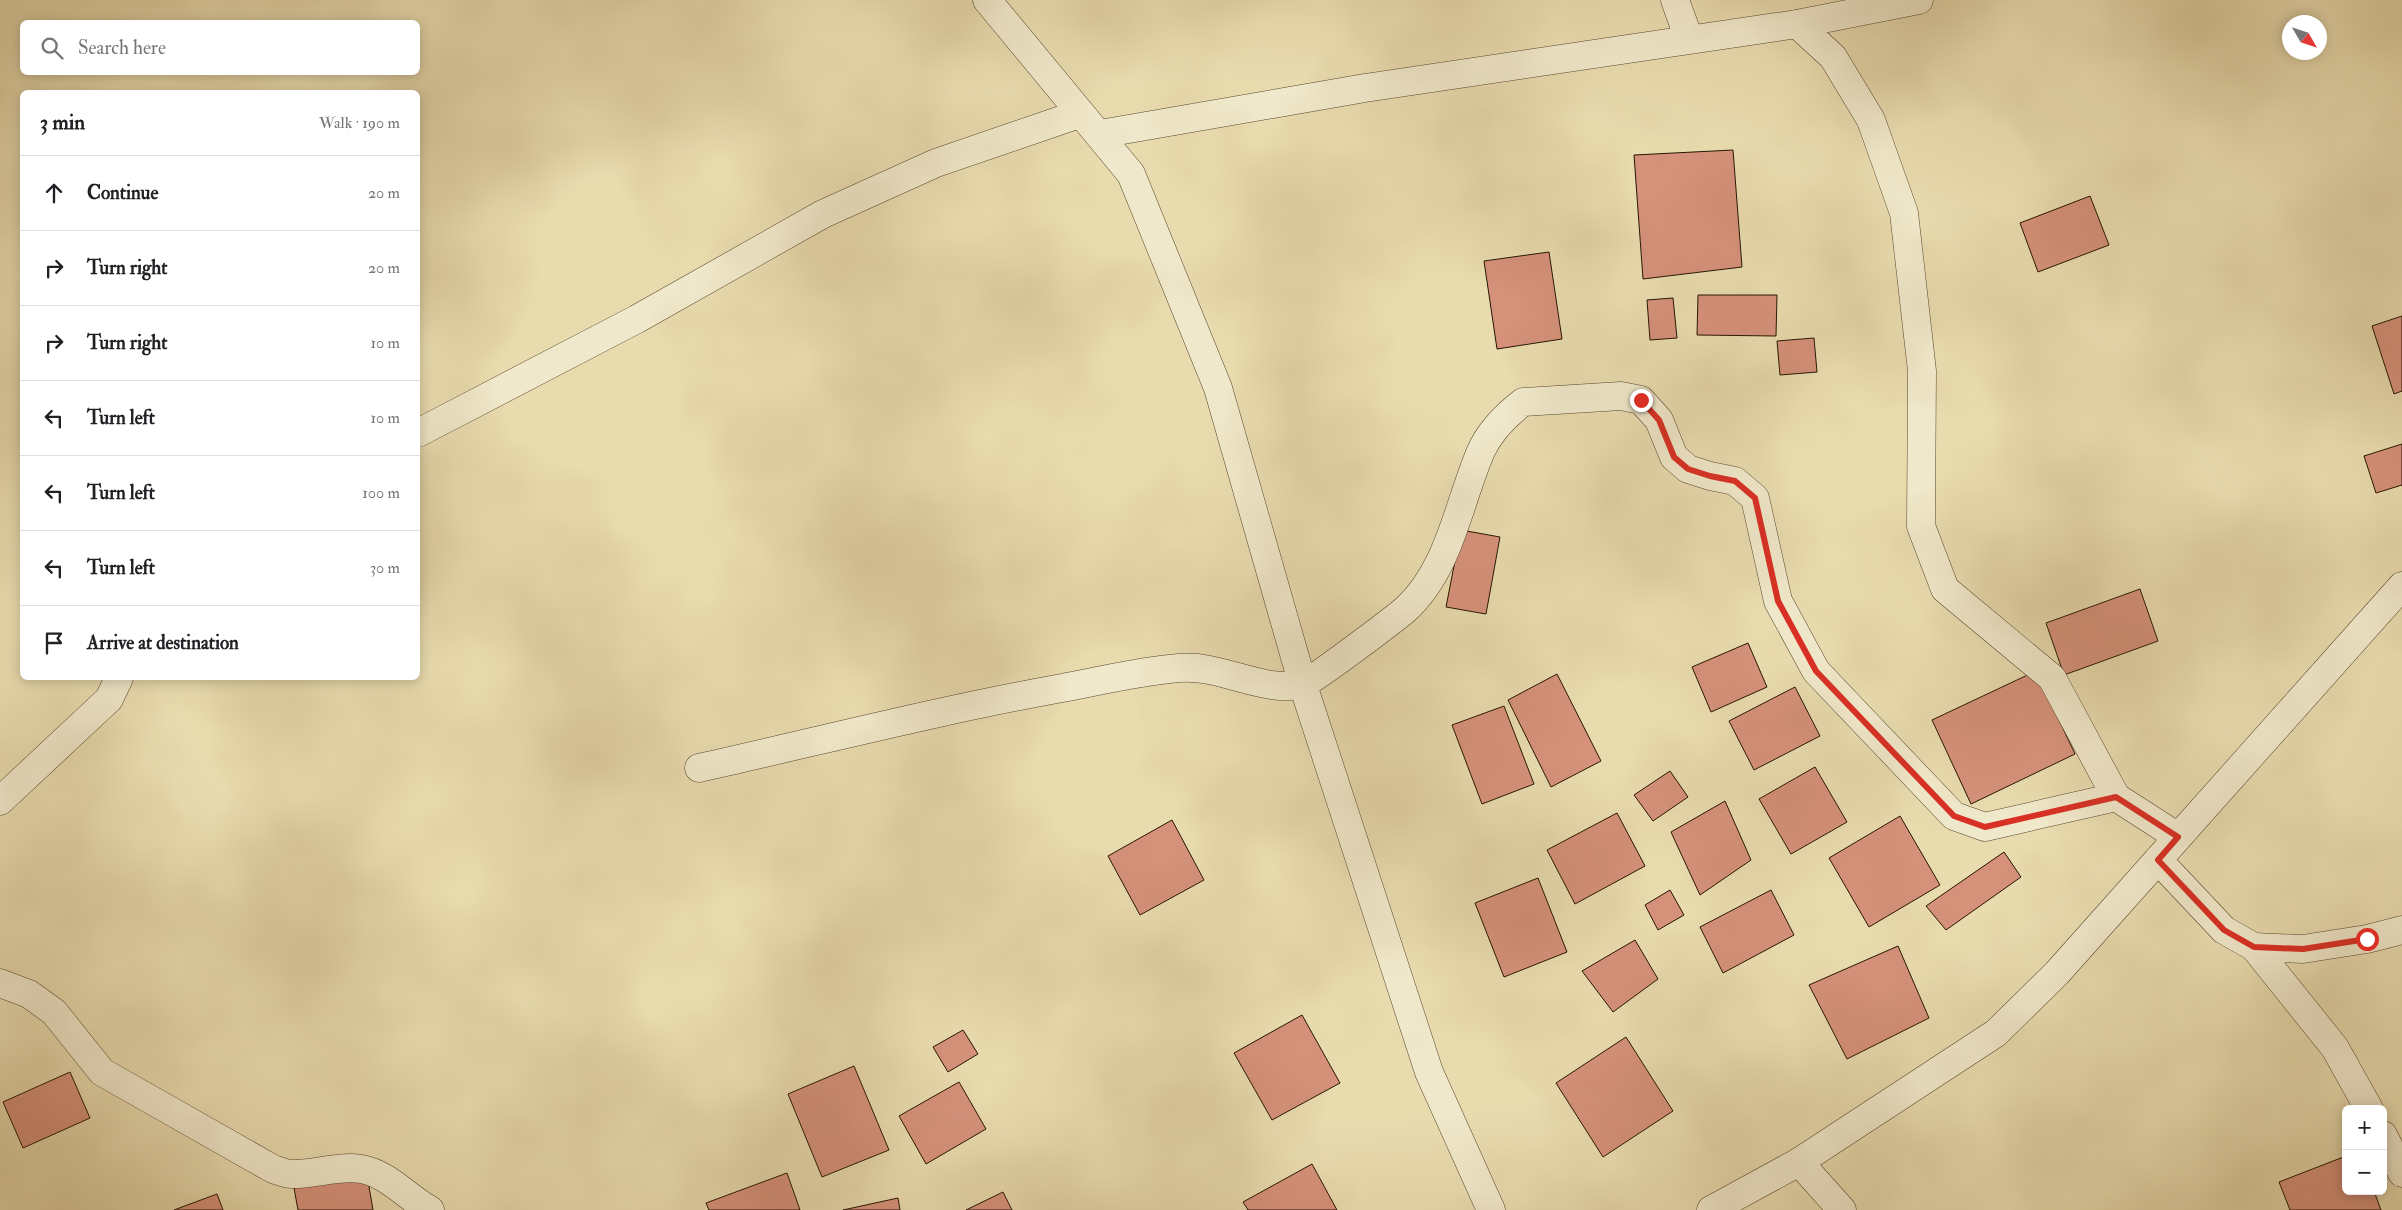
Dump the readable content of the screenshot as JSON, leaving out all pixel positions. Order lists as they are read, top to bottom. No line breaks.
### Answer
{"north":"bottom right","page":{"search":"Search here","heading":["3 min","Walk · 190 m"],"list":[["Continue","20 m"],["Turn right","20 m"],["Turn right","10 m"],["Turn left","10 m"],["Turn left","100 m"],["Turn left","30 m"],"Arrive at destination"],"map_buttons":["+","−"]}}
